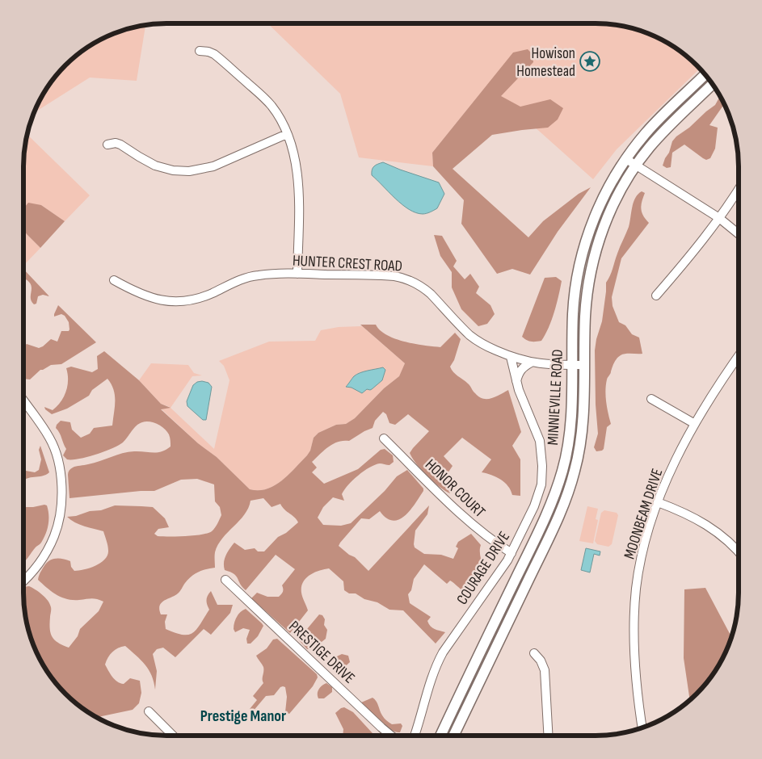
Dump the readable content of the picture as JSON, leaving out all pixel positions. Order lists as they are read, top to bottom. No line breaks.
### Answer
{"streets":{"main road":["MINNIEVILLE ROAD"],"street":["HUNTER CREST ROAD","HONOR COURT","MOONBEAM DRIVE","COURAGE DRIVE","PRESTIGE DRIVE"]},"crossings":[["HUNTER CREST ROAD","MINNIEVILLE ROAD"],["HUNTER CREST ROAD","COURAGE DRIVE"],["HONOR COURT","COURAGE DRIVE"]],"districts":["Prestige Manor"],"places":{"place":["Howison Homestead"]}}
